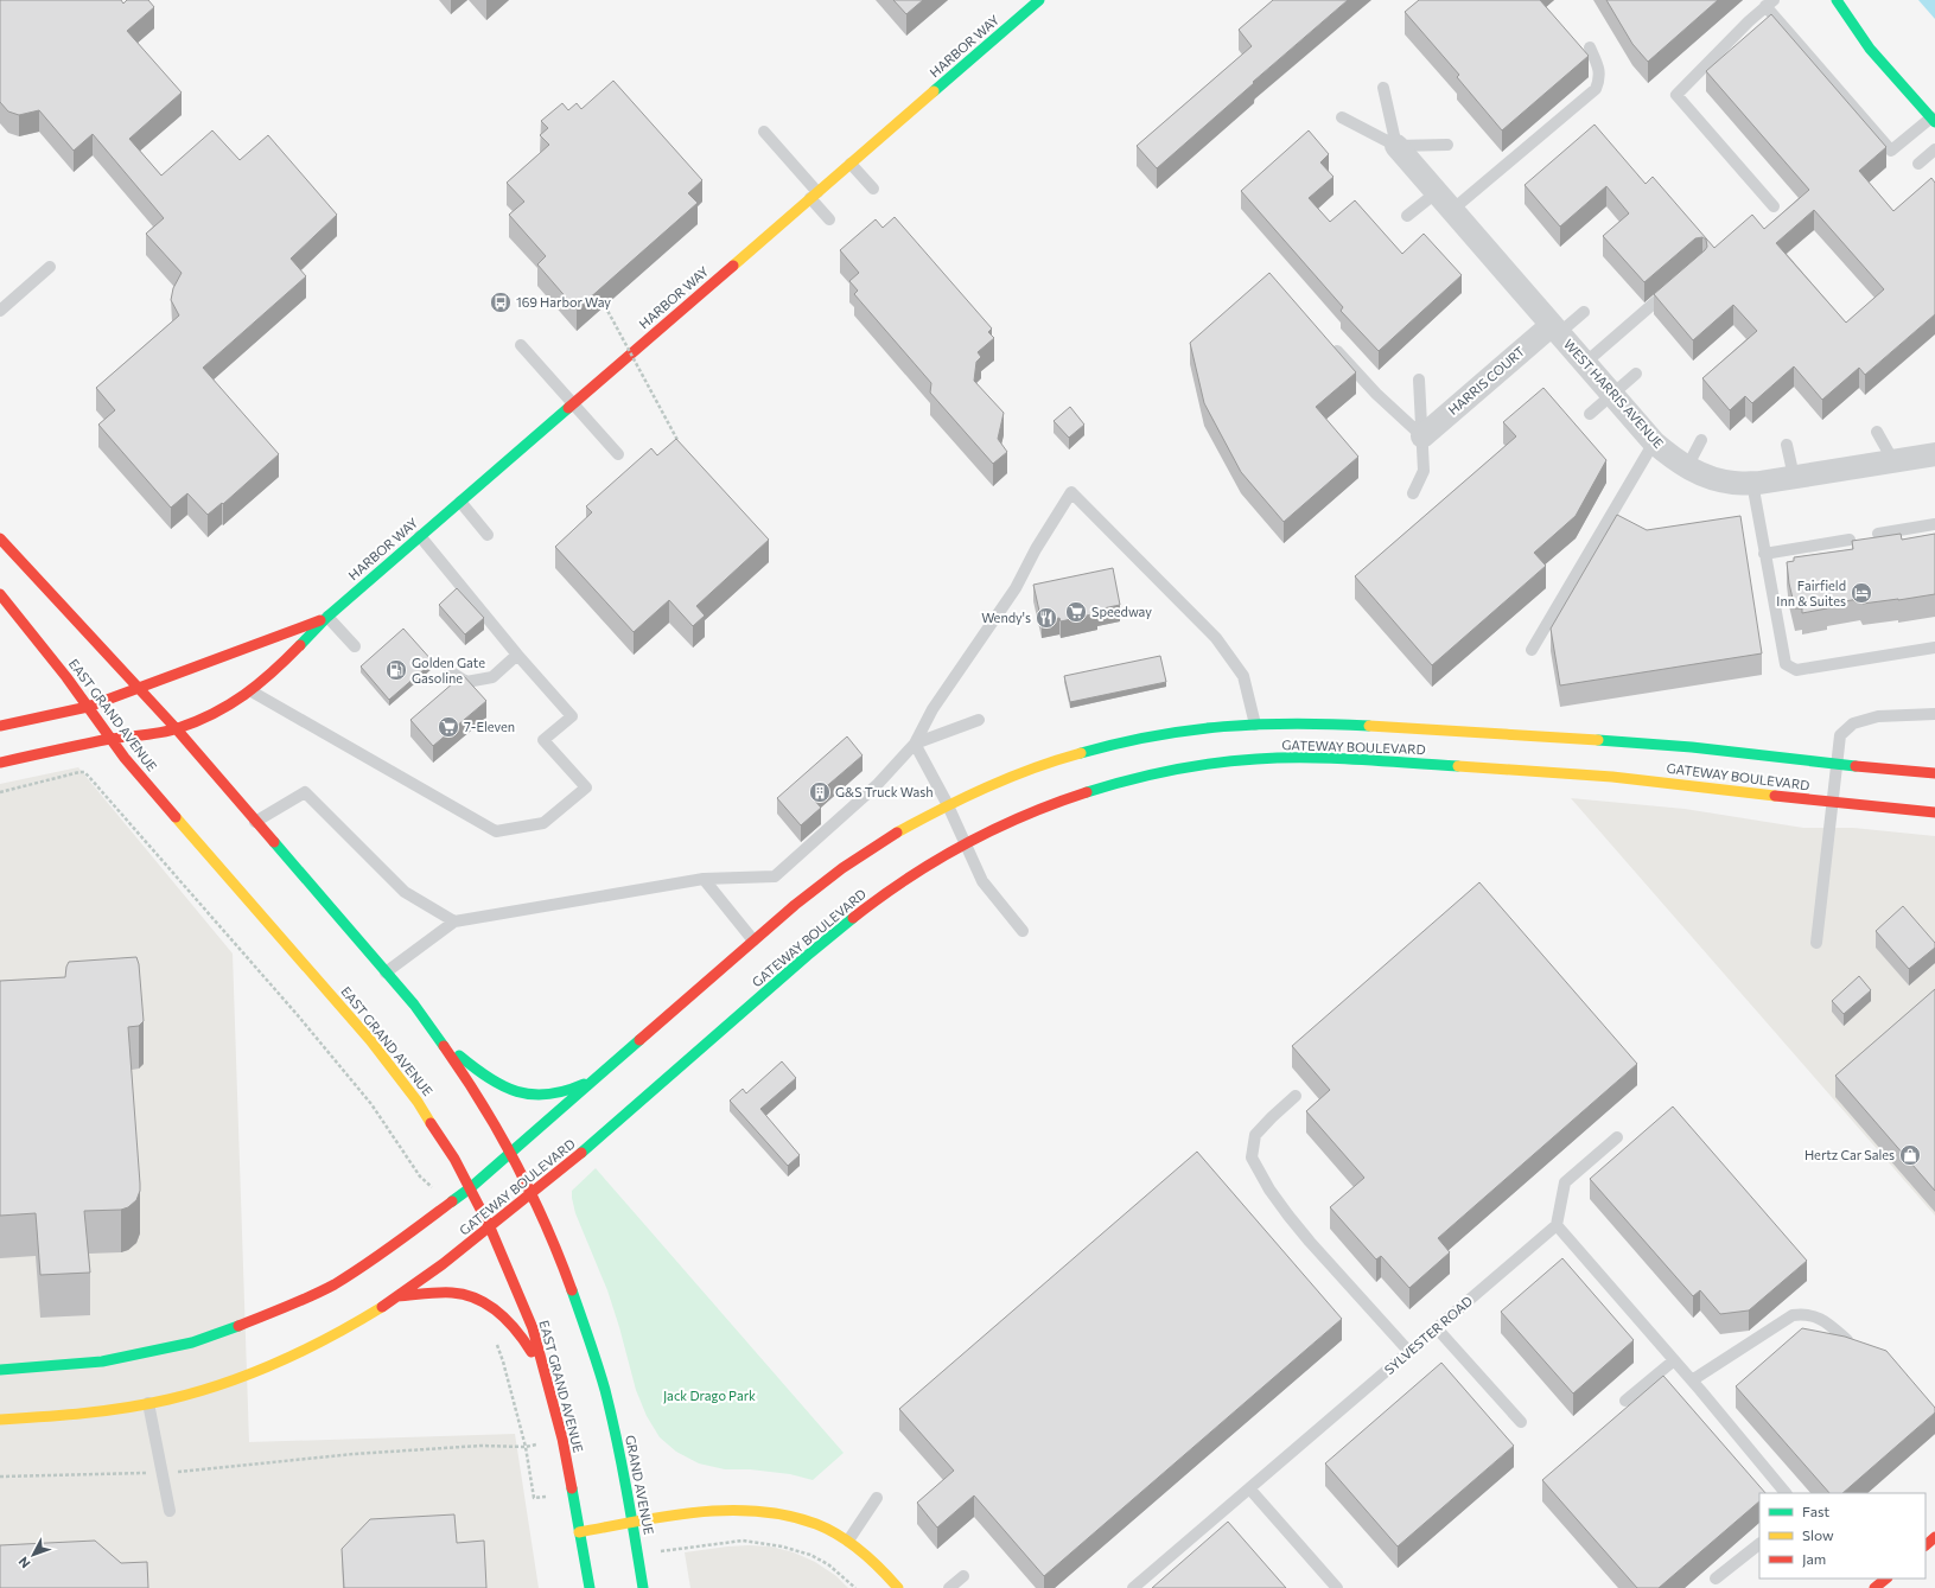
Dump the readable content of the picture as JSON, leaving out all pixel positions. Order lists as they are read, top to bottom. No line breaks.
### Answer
{"streets":{"main road":["HARBOR WAY","EAST GRAND AVENUE","GATEWAY BOULEVARD","GRAND AVENUE"],"street":["HARRIS COURT","WEST HARRIS AVENUE"],"lane":["SYLVESTER ROAD"]},"crossings":[["HARBOR WAY","EAST GRAND AVENUE"],["HARRIS COURT","WEST HARRIS AVENUE"],["EAST GRAND AVENUE","GATEWAY BOULEVARD"],["GATEWAY BOULEVARD","GRAND AVENUE"]],"parks":["Jack Drago Park"],"places":{"bus stop":["169 Harbor Way"],"hotel":["Fairfield Inn & Suites"],"supermarket":["Speedway","7-Eleven"],"restaurant":["Wendy's"],"fuel station":["Golden Gate Gasoline"],"building":["G&S Truck Wash"],"shop":["Hertz Car Sales"]},"legend":["Fast","Slow","Jam"],"north":"bottom left"}
